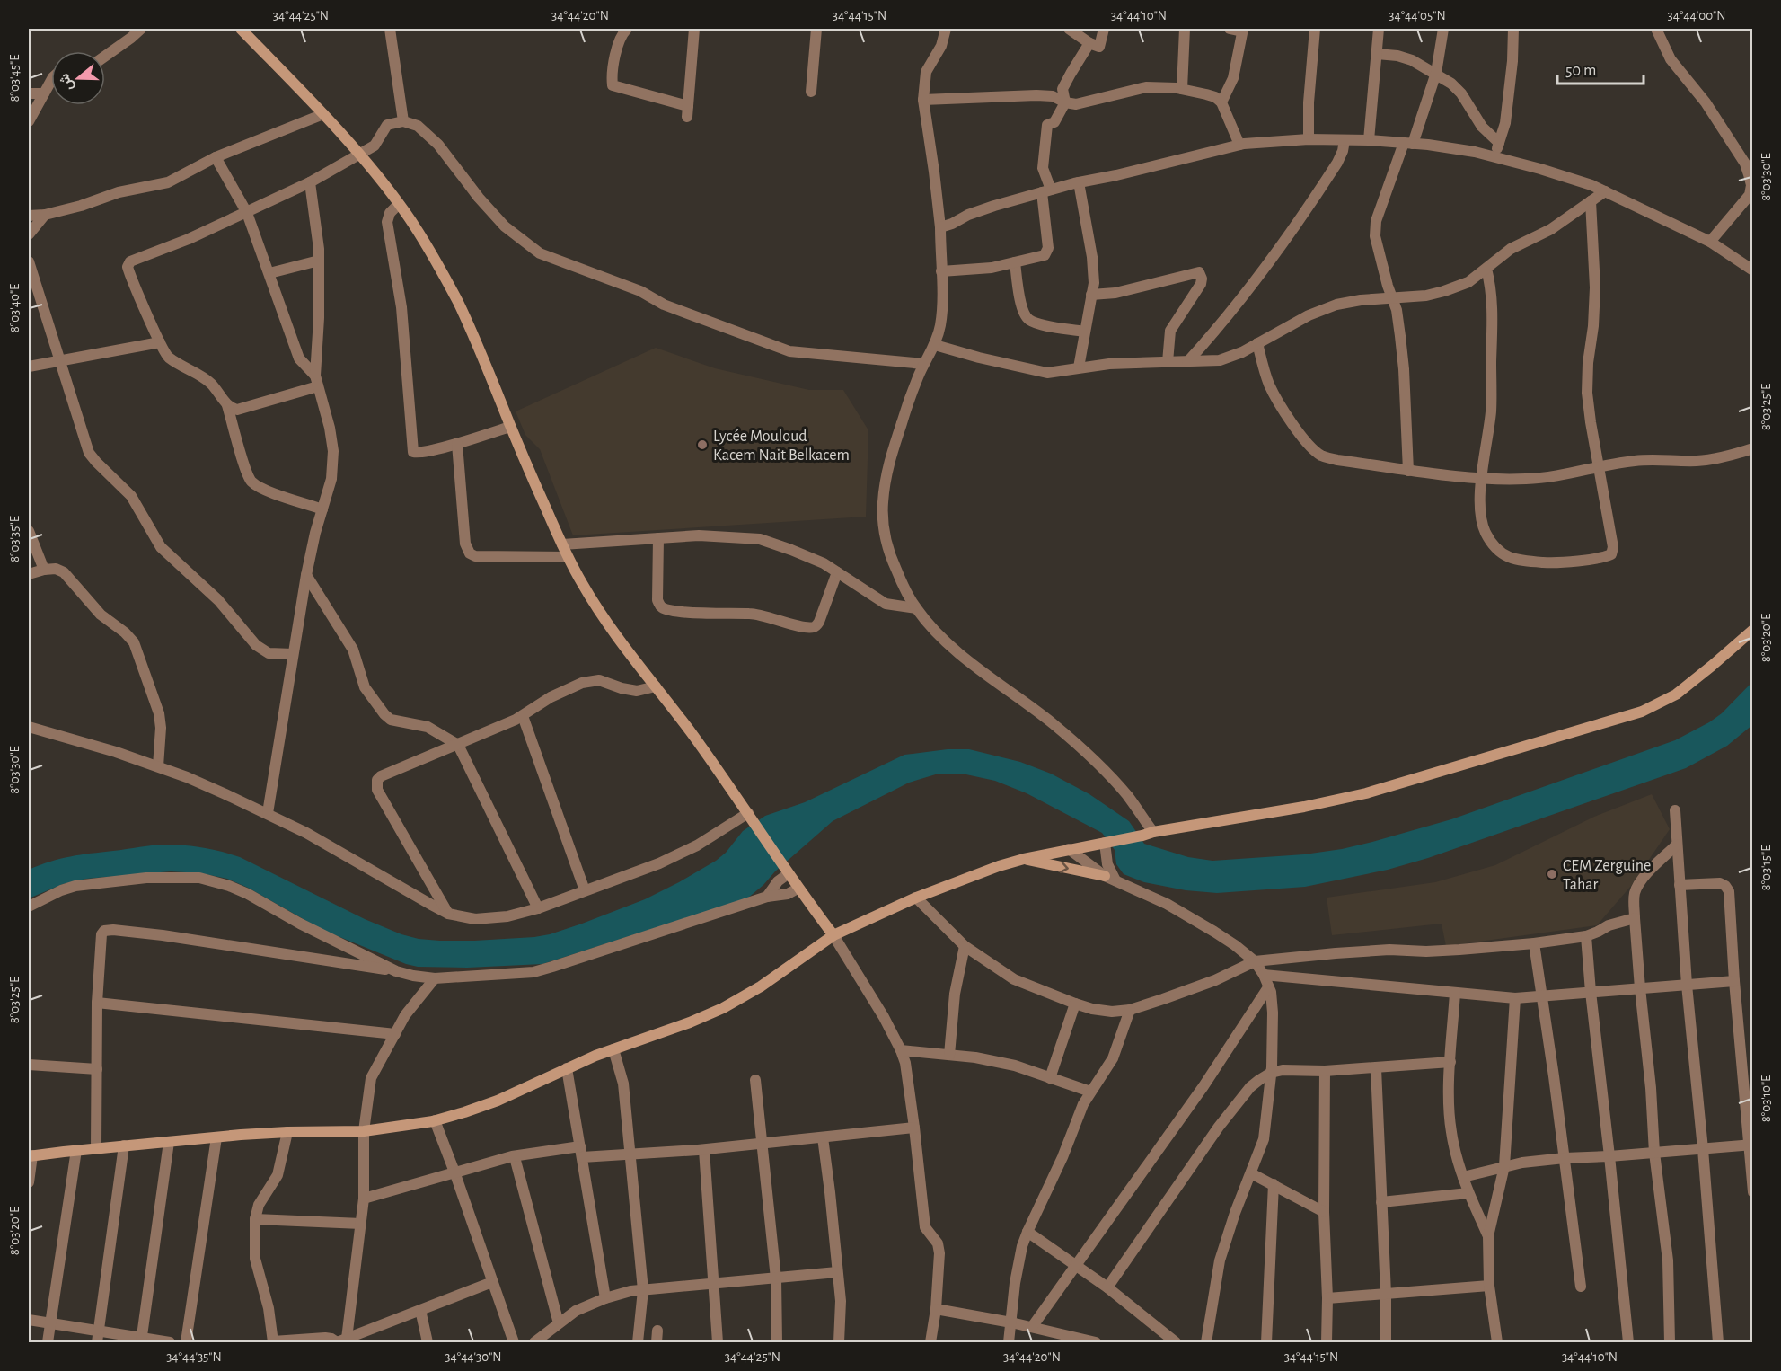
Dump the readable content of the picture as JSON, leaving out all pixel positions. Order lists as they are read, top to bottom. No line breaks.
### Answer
{"places":["Lycée Mouloud Kacem Nait Belkacem","CEM Zerguine Tahar"],"scale_bar":"50 m","north":"left","coordinates":["34°44'25\"N","34°44'20\"N","34°44'15\"N","34°44'10\"N","34°44'05\"N","34°44'00\"N","8°03'45\"E","8°03'30\"E","8°03'40\"E","8°03'25\"E","8°03'35\"E","8°03'20\"E","8°03'15\"E","8°03'10\"E","34°44'35\"N","34°44'30\"N"]}
